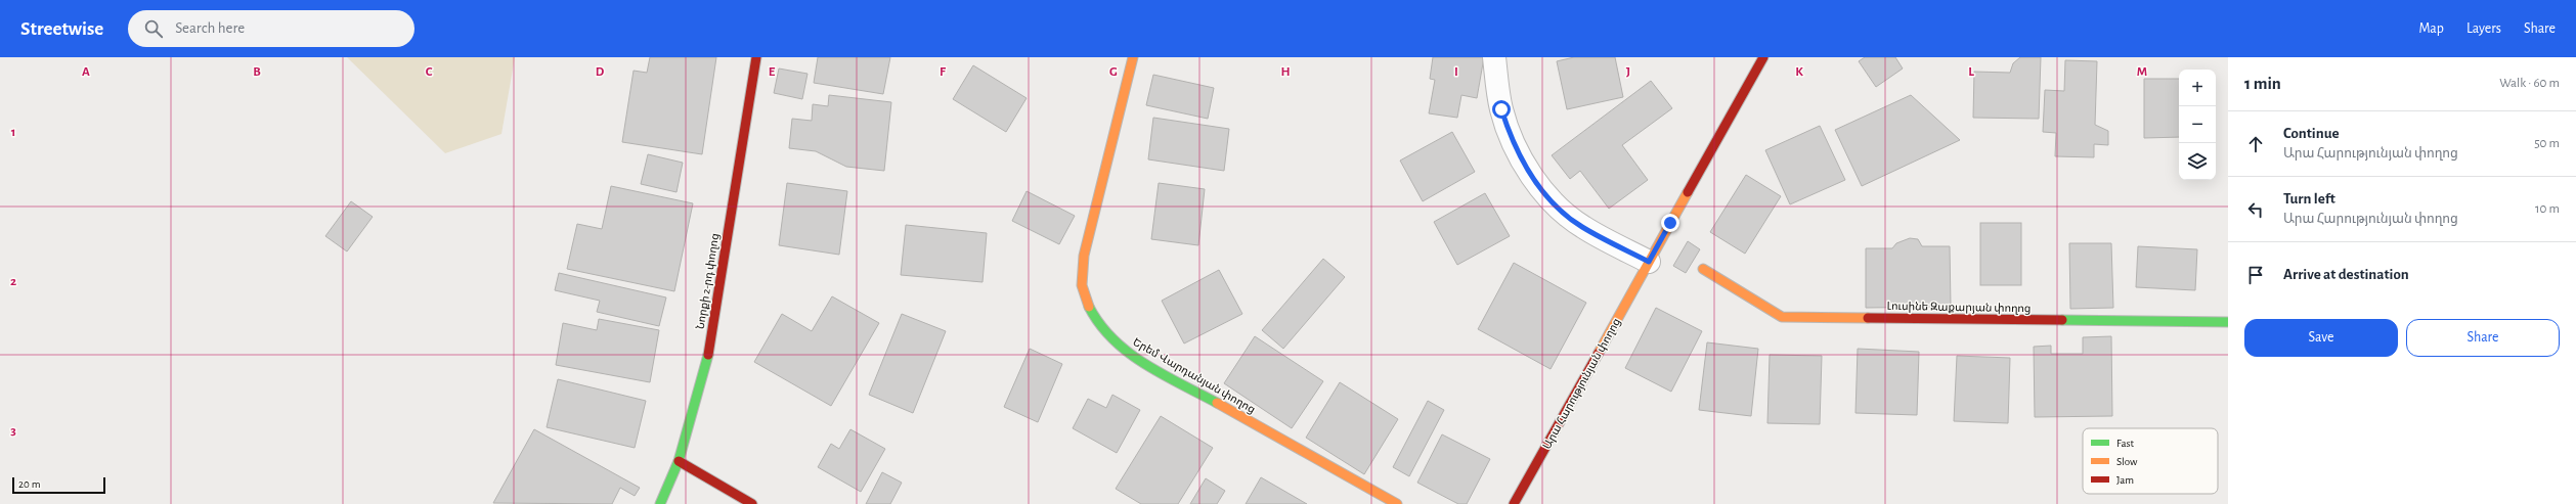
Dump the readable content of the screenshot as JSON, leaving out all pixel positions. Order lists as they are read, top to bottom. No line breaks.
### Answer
{"streets":{"street":["Նորքի 2-րդ փողոց","Լուսինե Զաքարյան փողոց","Երեմ Վարդանյան փողոց","Արա Հարությունյան փողոց"]},"legend":["Fast","Slow","Jam"],"scale_bar":"20 m","page":{"header":"Streetwise","search":"Search here","nav":["Map","Layers","Share"],"heading":["1 min","Walk · 60 m"],"map_buttons":["+","−"],"list":[["Continue","Արա Հարությունյան փողոց","50 m"],["Turn left","Արա Հարությունյան փողոց","10 m"],"Arrive at destination"],"buttons":["Save","Share"],"scale":"20 m"},"grid":{"columns":["A","B","C","D","E","F","G","H","I","J","K","L","M"],"rows":["1","2","3"]}}
